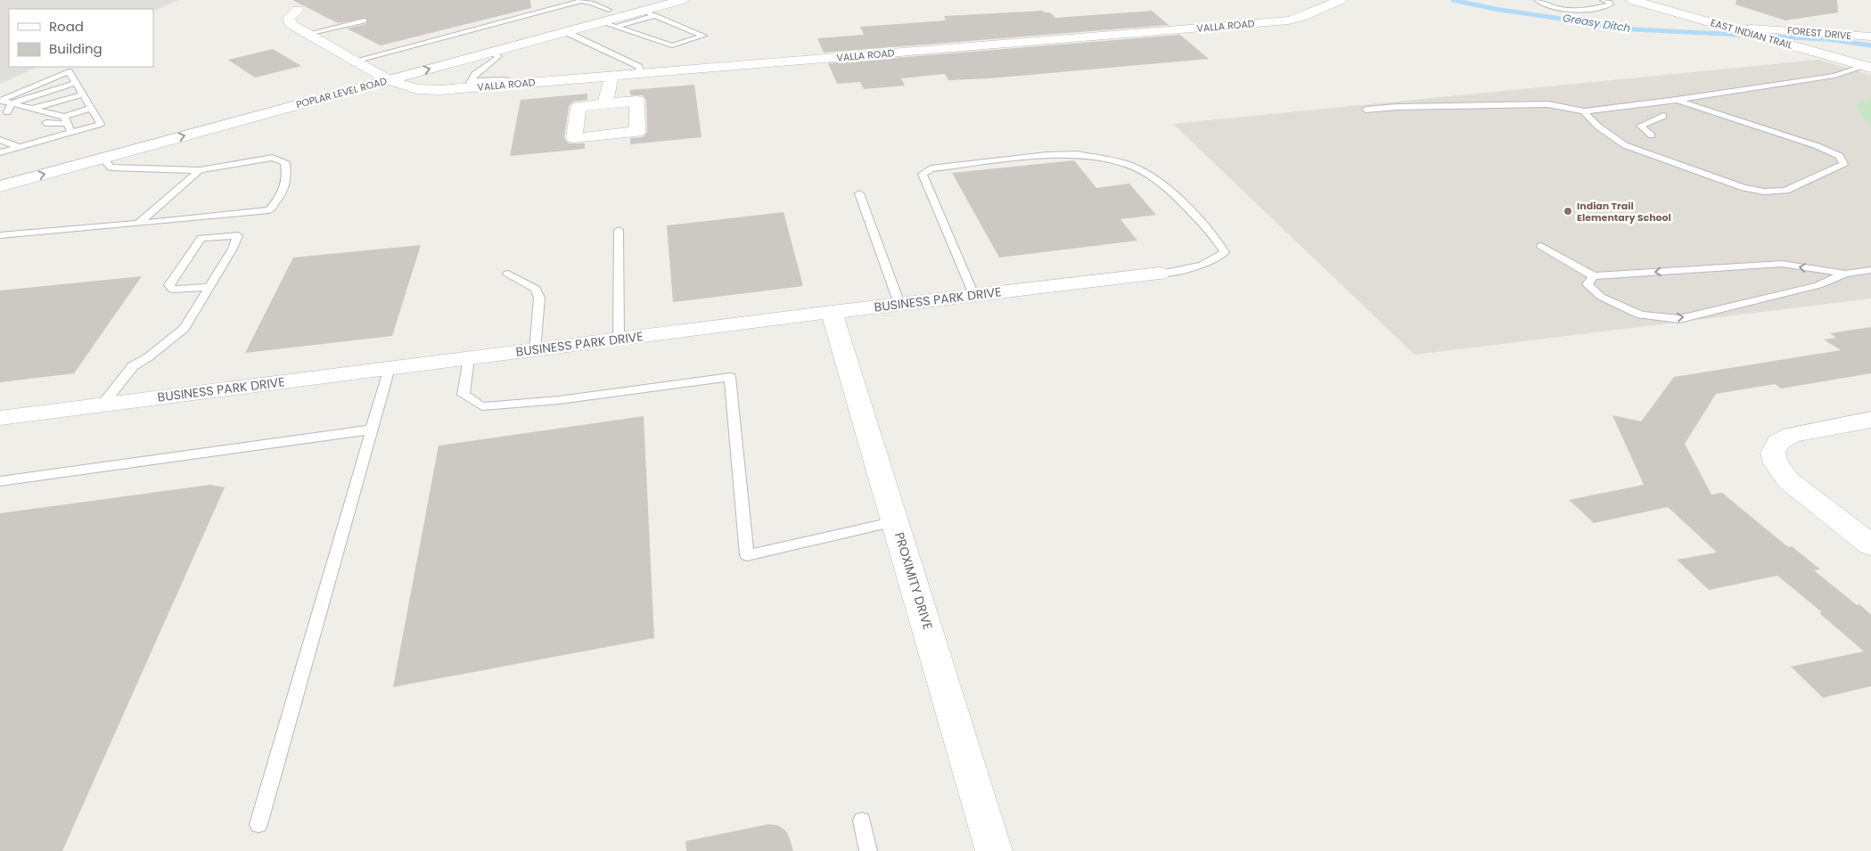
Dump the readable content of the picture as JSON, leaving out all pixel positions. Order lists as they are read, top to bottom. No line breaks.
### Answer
{"streets":{"street":["VALLA ROAD","FOREST DRIVE","EAST INDIAN TRAIL","POPLAR LEVEL ROAD","BUSINESS PARK DRIVE","PROXIMITY DRIVE"]},"crossings":[["VALLA ROAD","POPLAR LEVEL ROAD"],["FOREST DRIVE","EAST INDIAN TRAIL"],["BUSINESS PARK DRIVE","PROXIMITY DRIVE"]],"water":["Greasy Ditch"],"places":["Indian Trail Elementary School"],"legend":["Road","Building"]}
